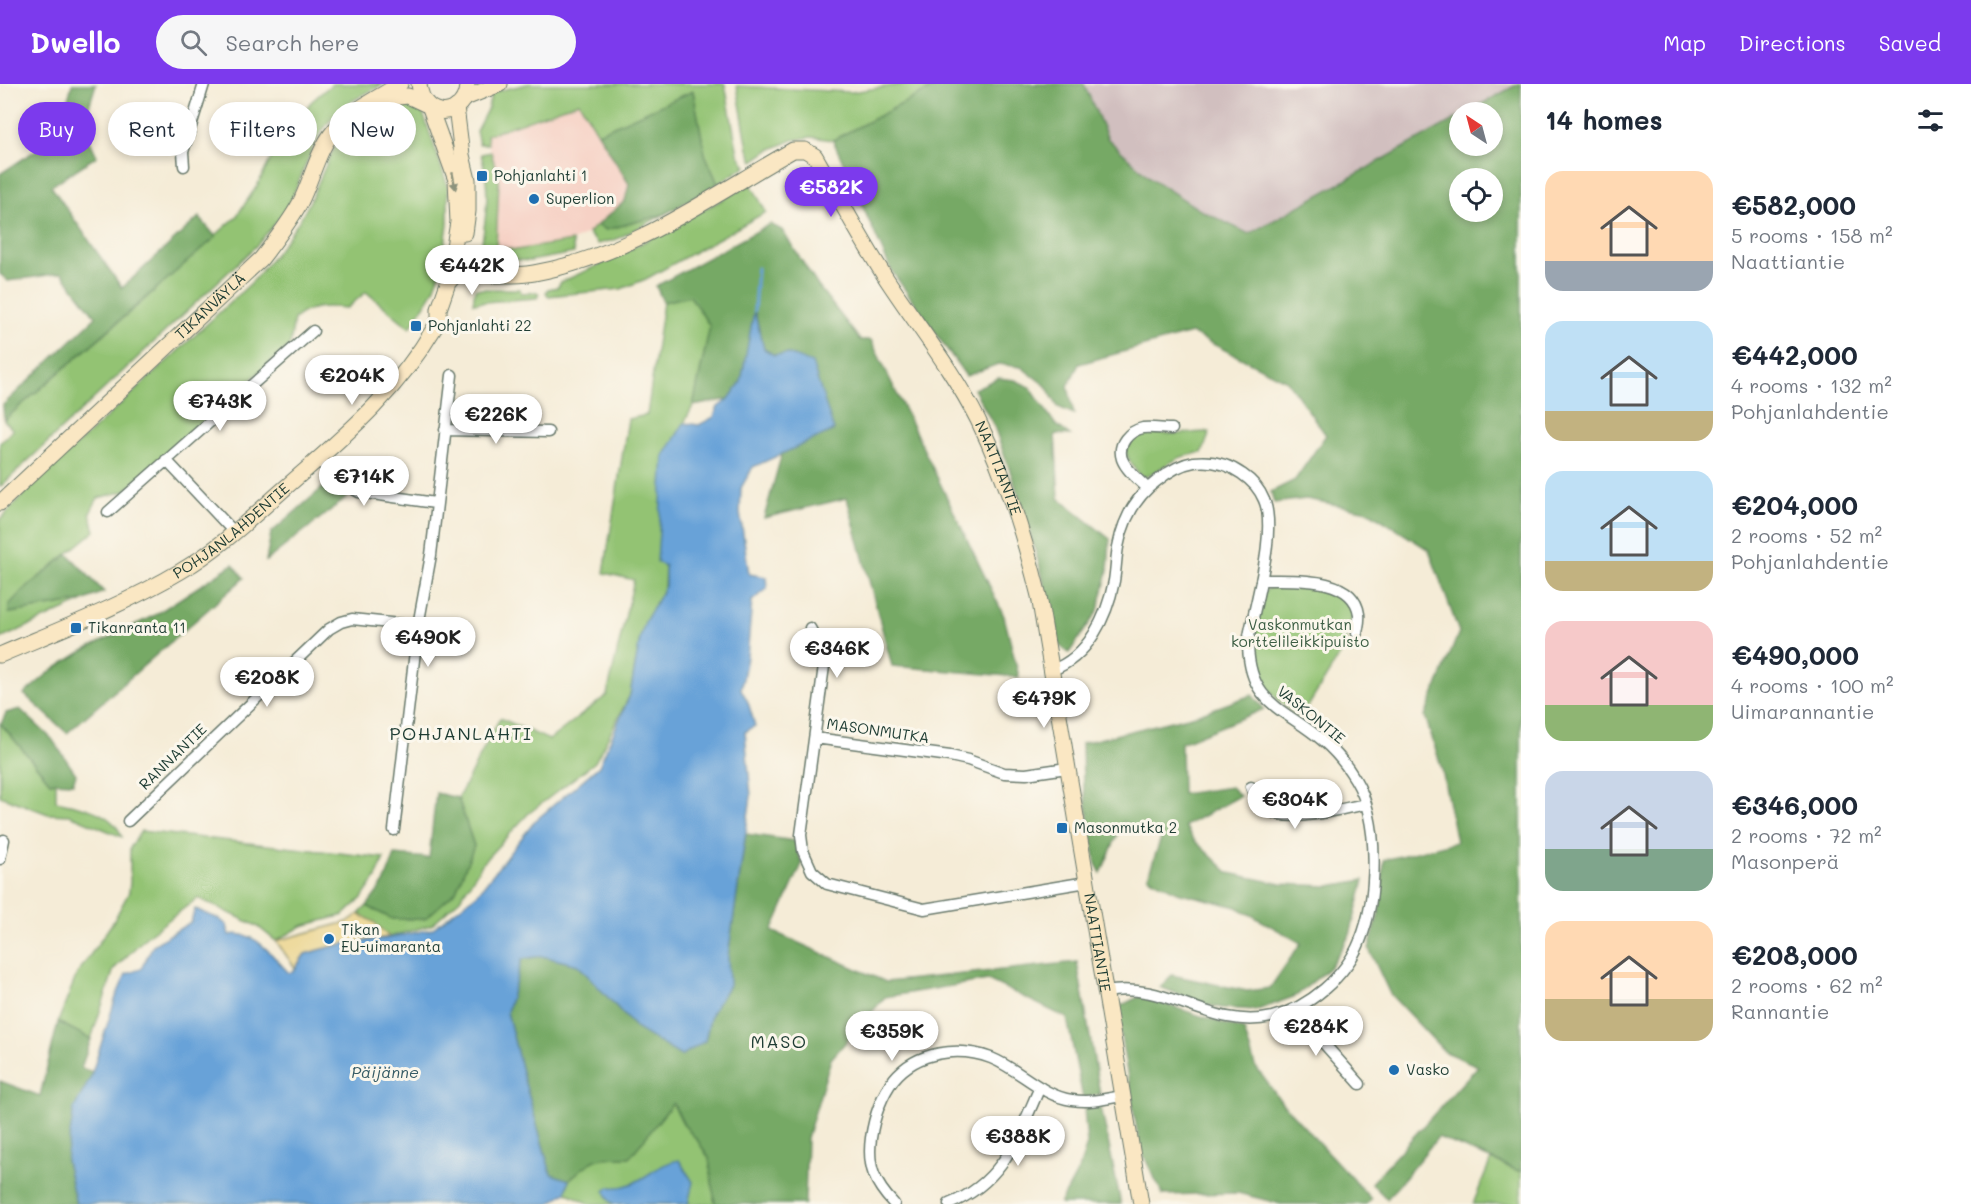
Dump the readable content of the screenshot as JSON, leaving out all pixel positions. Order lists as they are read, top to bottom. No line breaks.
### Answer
{"streets":{"street":["TIKANVÄYLÄ","NAATTIANTIE","POHJANLAHDENTIE","VASKONTIE","MASONMUTKA","RANNANTIE"]},"crossings":[["TIKANVÄYLÄ","POHJANLAHDENTIE"],["NAATTIANTIE","POHJANLAHDENTIE"],["NAATTIANTIE","VASKONTIE"],["NAATTIANTIE","MASONMUTKA"]],"districts":["POHJANLAHTI","MASO"],"water":["Päijänne"],"parks":["Vaskonmutkan korttelileikkipuisto"],"places":{"transit":["Pohjanlahti 1","Pohjanlahti 22","Tikanranta 11","Masonmutka 2"],"other":["Superlion","Tikan EU-uimaranta","Vasko"]},"north":"top left","page":{"header":"Dwello","search":"Search here","nav":["Map","Directions","Saved"],"heading":"14 homes","chip":["Buy","Rent","Filters","New"],"list":[{"name":"€582,000","note":"5 rooms · 158 m² · Naattiantie"},{"name":"€442,000","note":"4 rooms · 132 m² · Pohjanlahdentie"},{"name":"€204,000","note":"2 rooms · 52 m² · Pohjanlahdentie"},{"name":"€490,000","note":"4 rooms · 100 m² · Uimarannantie"},{"name":"€346,000","note":"2 rooms · 72 m² · Masonperä"},{"name":"€208,000","note":"2 rooms · 62 m² · Rannantie"}],"price":["€582K","€442K","€204K","€743K","€226K","€714K","€490K","€346K","€208K","€479K","€304K","€284K","€359K","€388K"]}}
